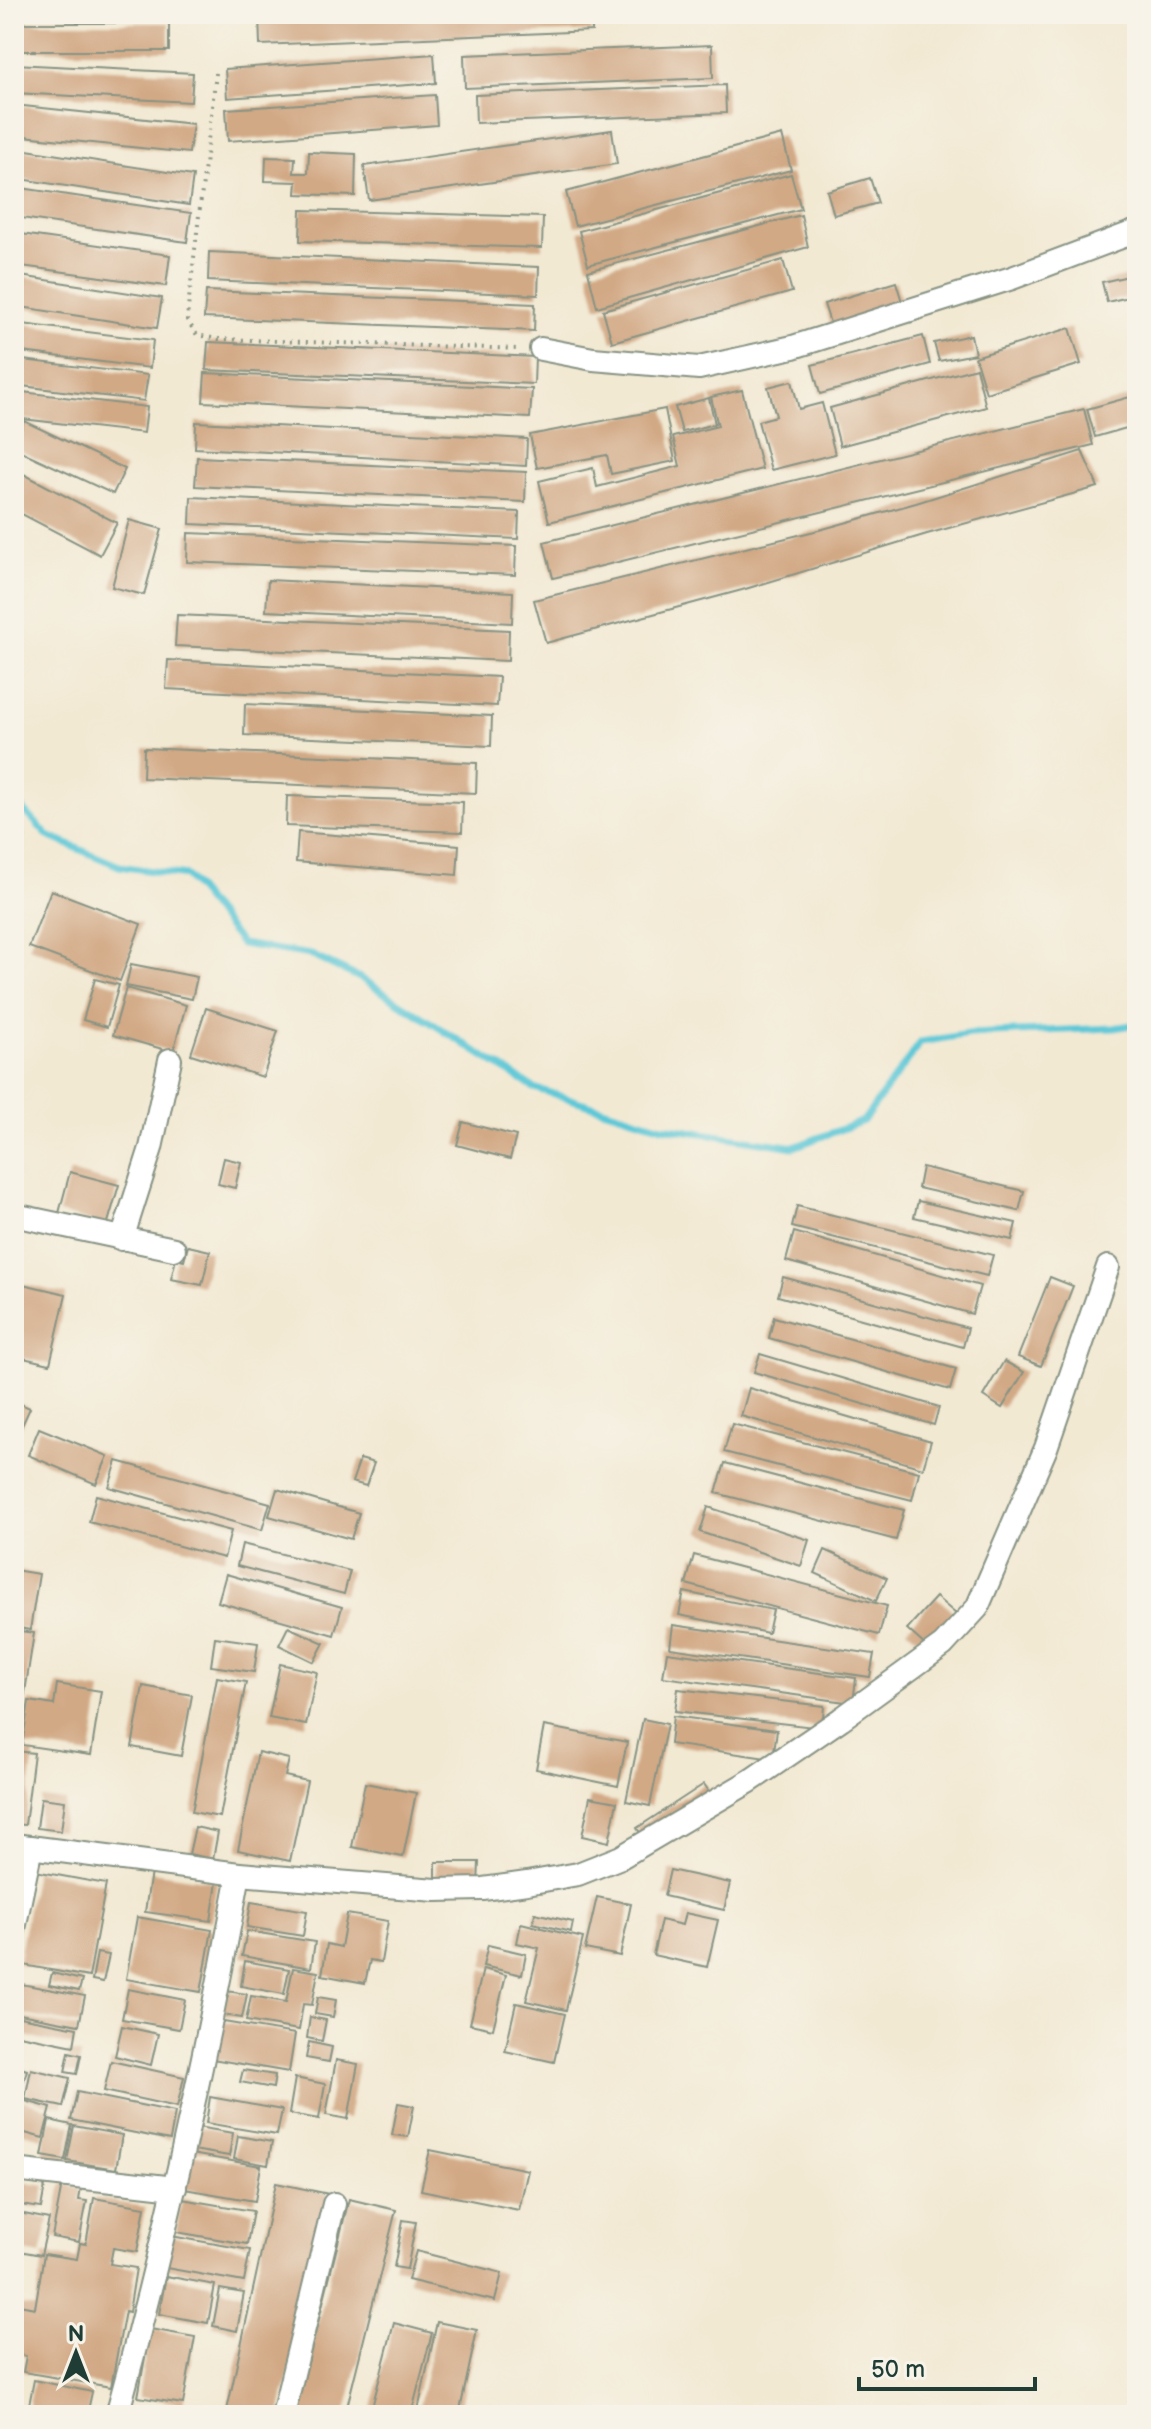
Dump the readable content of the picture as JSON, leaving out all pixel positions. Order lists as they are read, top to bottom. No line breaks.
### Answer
{"scale_bar":"50 m","north":"top"}
